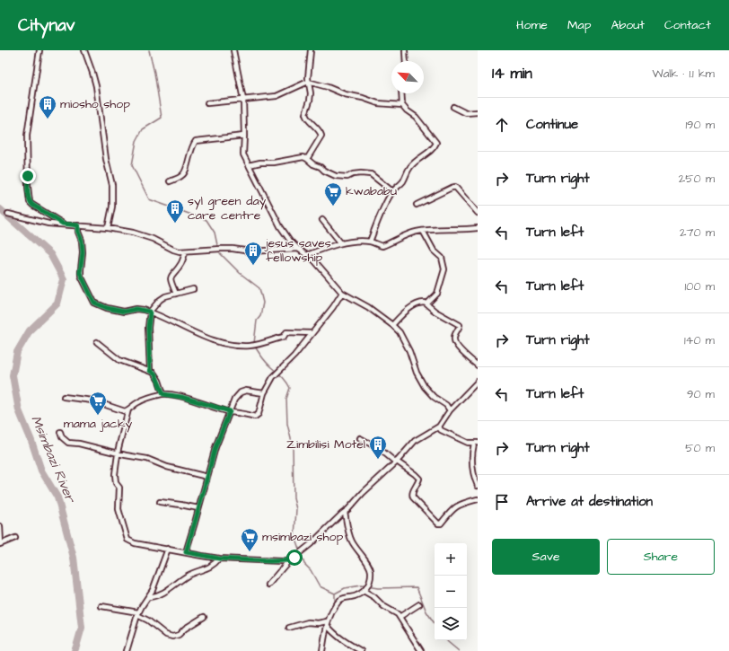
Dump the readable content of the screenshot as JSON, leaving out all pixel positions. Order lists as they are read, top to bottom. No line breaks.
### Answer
{"water":["Msimbazi River"],"places":{"building":["miosho shop","syl green day care centre","jesus saves fellowship","Zimbilisi Motel"],"supermarket":["kwababu","mama jacky","msimbazi shop"]},"north":"top left","page":{"header":"Citynav","nav":["Home","Map","About","Contact"],"heading":["14 min","Walk · 1.1 km"],"list":[["Continue","190 m"],["Turn right","250 m"],["Turn left","270 m"],["Turn left","100 m"],["Turn right","140 m"],["Turn left","90 m"],["Turn right","50 m"],"Arrive at destination"],"buttons":["Save","Share"],"map_buttons":["+","−"]}}
